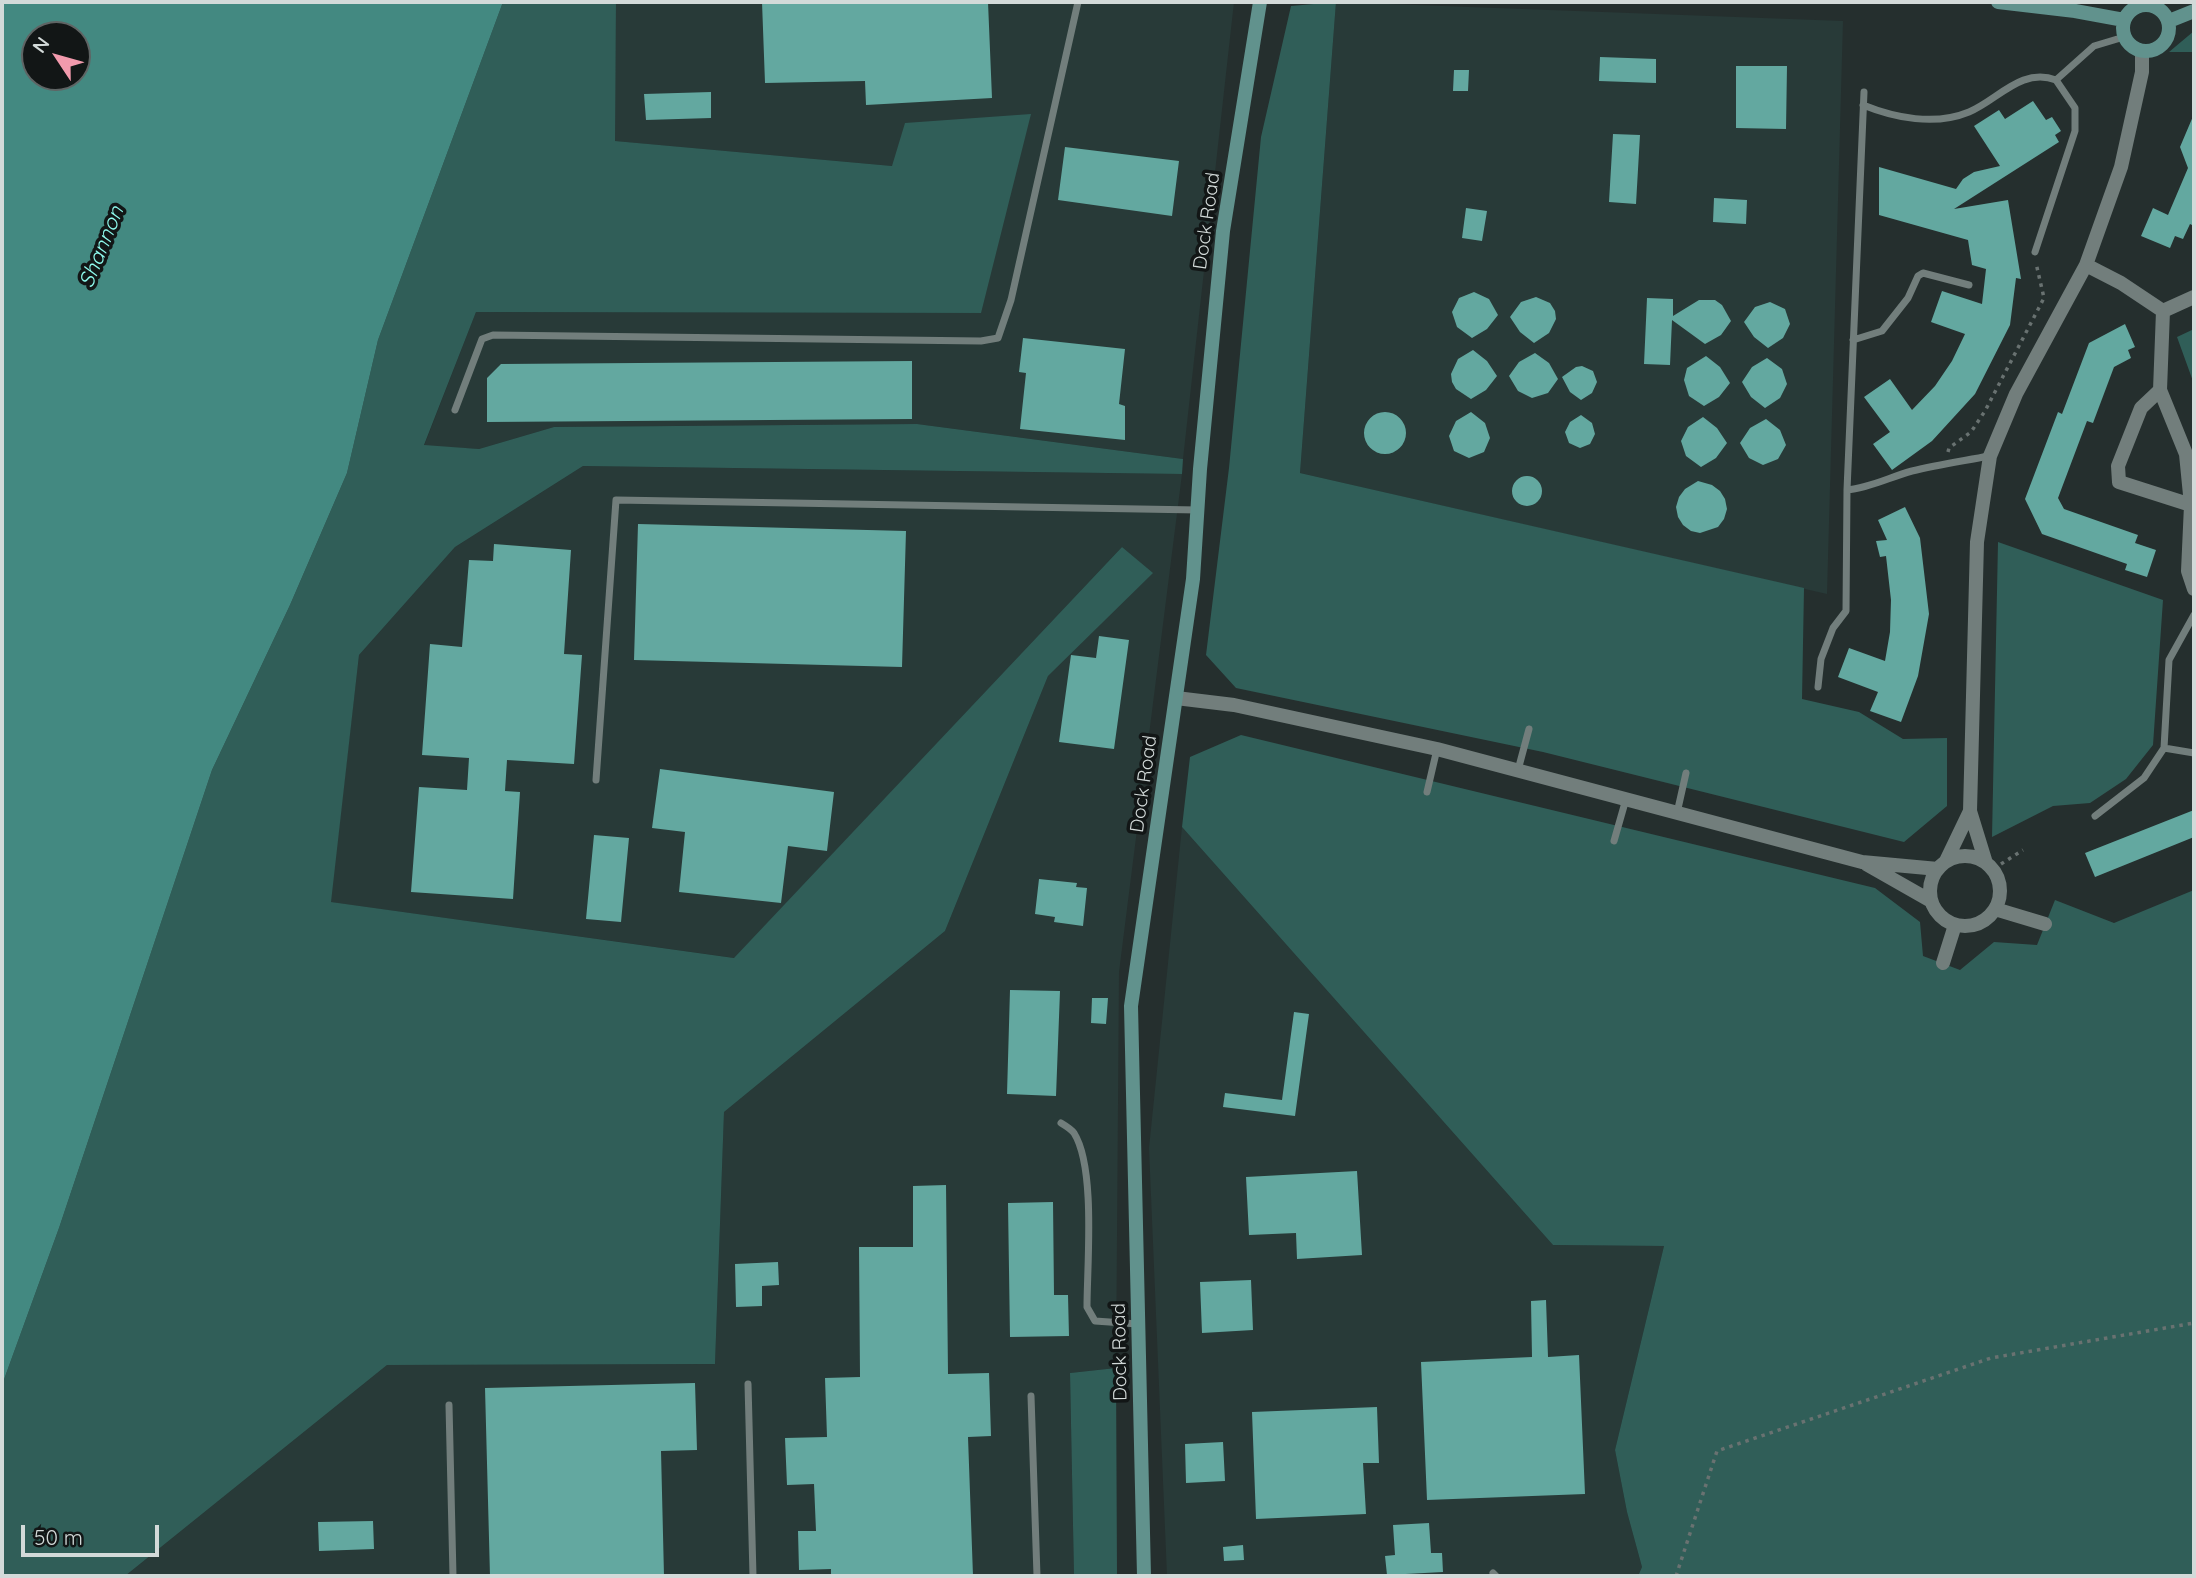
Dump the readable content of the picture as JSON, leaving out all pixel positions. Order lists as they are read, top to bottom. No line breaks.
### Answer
{"streets":{"main road":["Dock Road"]},"water":["Shannon"],"scale_bar":"50 m","north":"top left"}
